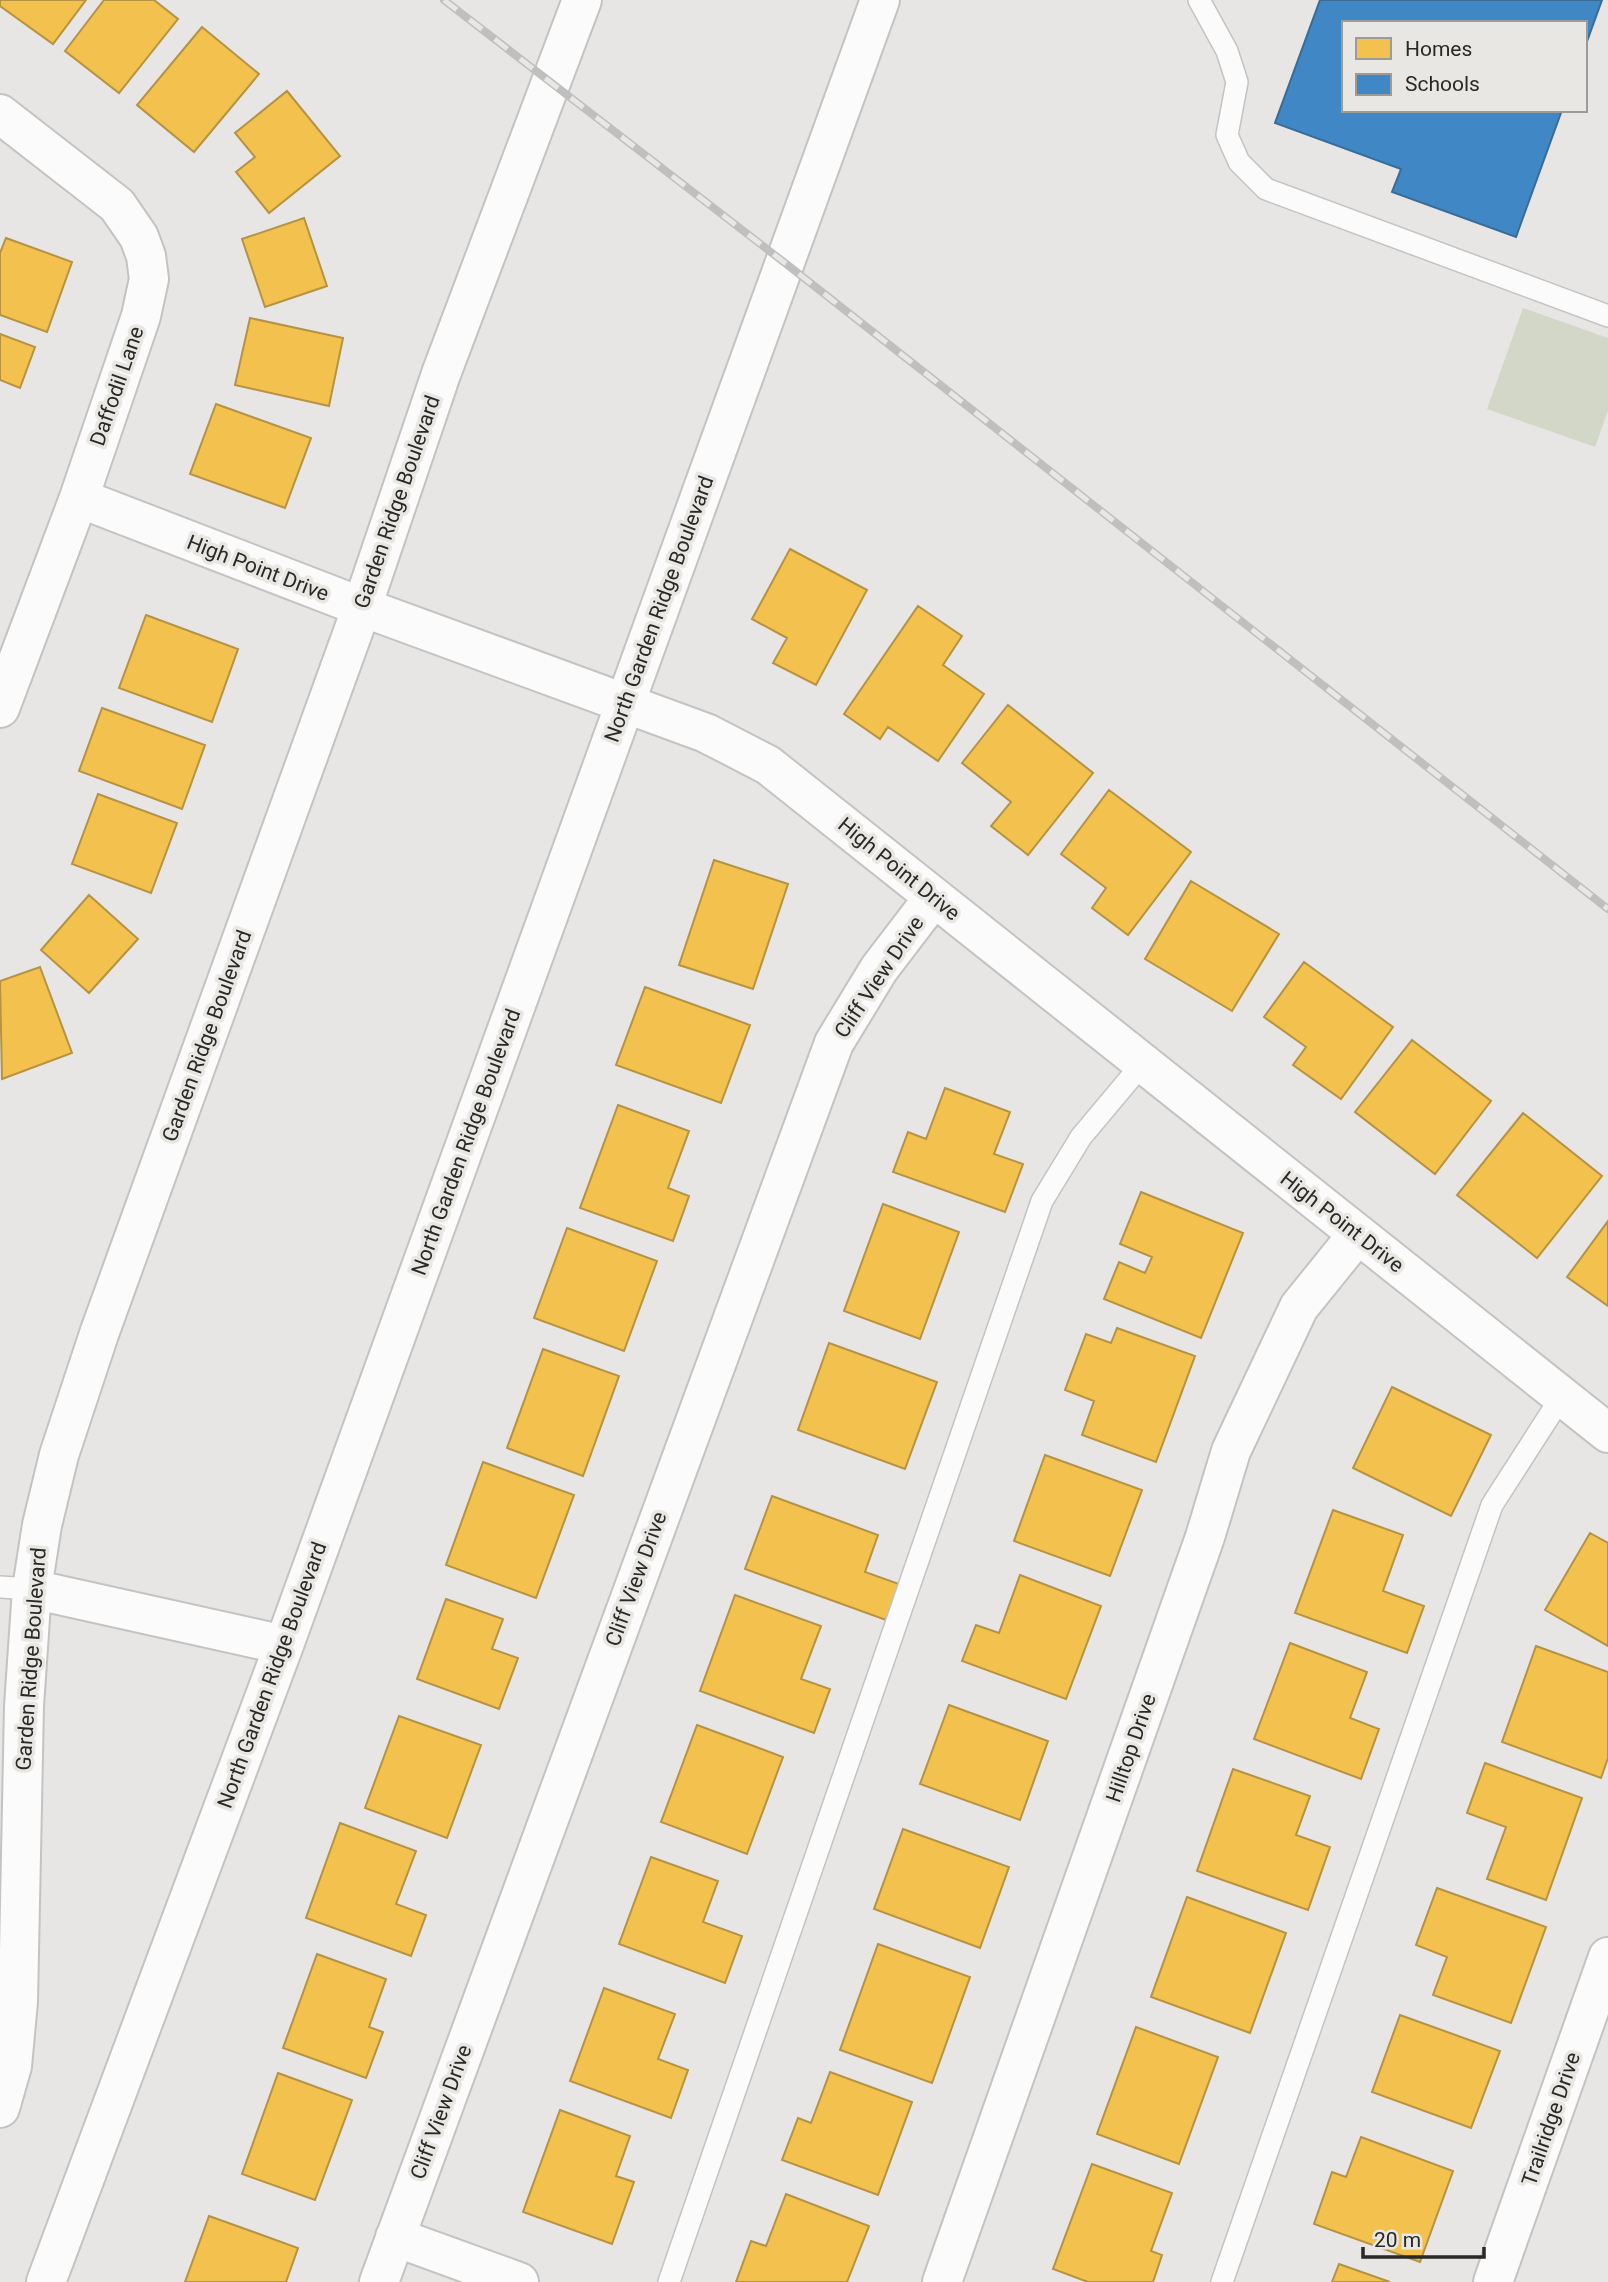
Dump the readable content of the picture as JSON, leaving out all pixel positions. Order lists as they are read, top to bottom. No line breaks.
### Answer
{"streets":{"street":["Daffodil Lane","Garden Ridge Boulevard","High Point Drive","North Garden Ridge Boulevard","Cliff View Drive","Hilltop Drive","Trailridge Drive"]},"crossings":[["Daffodil Lane","High Point Drive"],["Garden Ridge Boulevard","High Point Drive"],["High Point Drive","North Garden Ridge Boulevard"],["High Point Drive","Cliff View Drive"],["High Point Drive","Hilltop Drive"]],"legend":["Homes","Schools"],"scale_bar":"20 m"}
